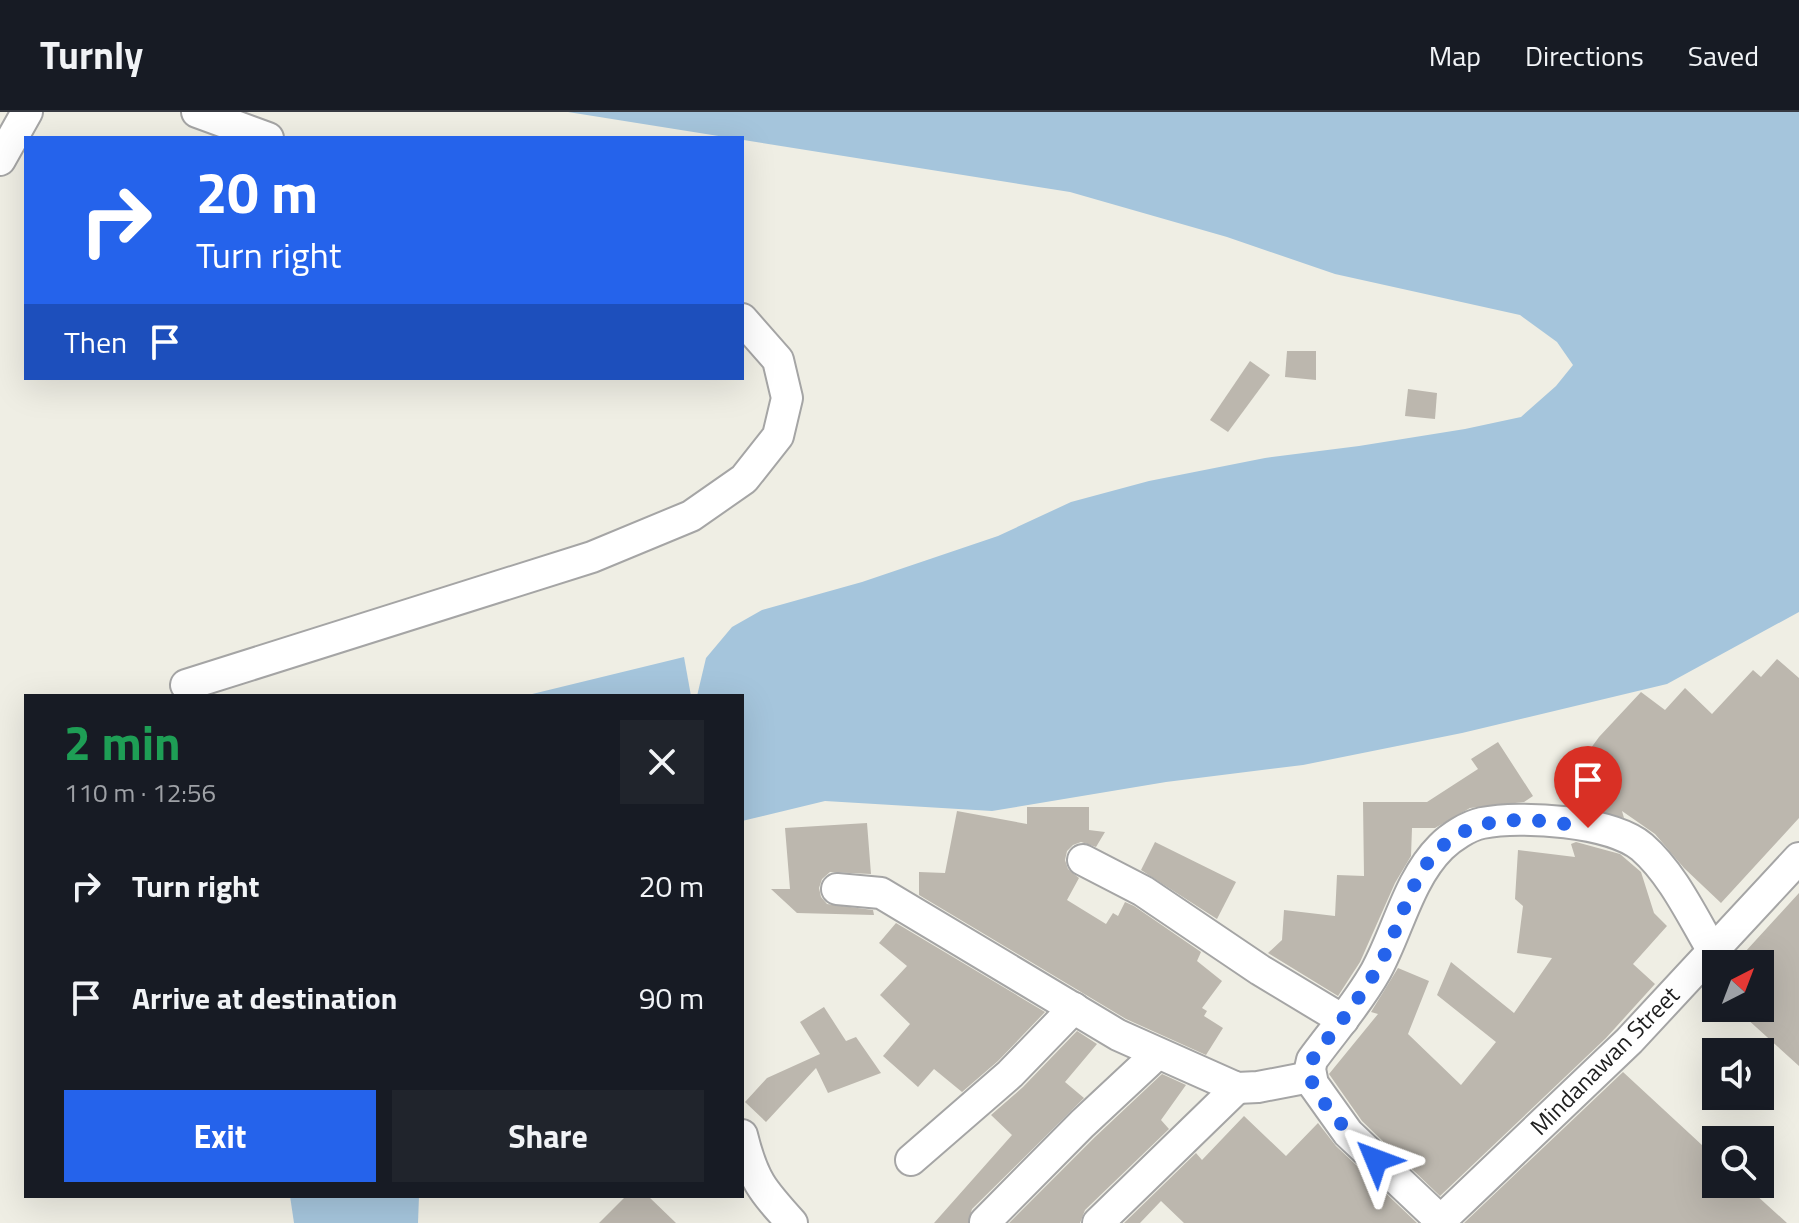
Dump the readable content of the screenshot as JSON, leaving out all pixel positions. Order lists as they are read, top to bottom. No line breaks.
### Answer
{"streets":{"street":["Mindanawan Street"]},"north":"top right","page":{"header":"Turnly","nav":["Map","Directions","Saved"],"turn":["20 m","Turn right"],"then":"Then","heading":["2 min","110 m · 12:56"],"list":[{"name":"Turn right","value":"20 m"},{"name":"Arrive at destination","value":"90 m"}],"buttons":["Exit","Share"]}}
